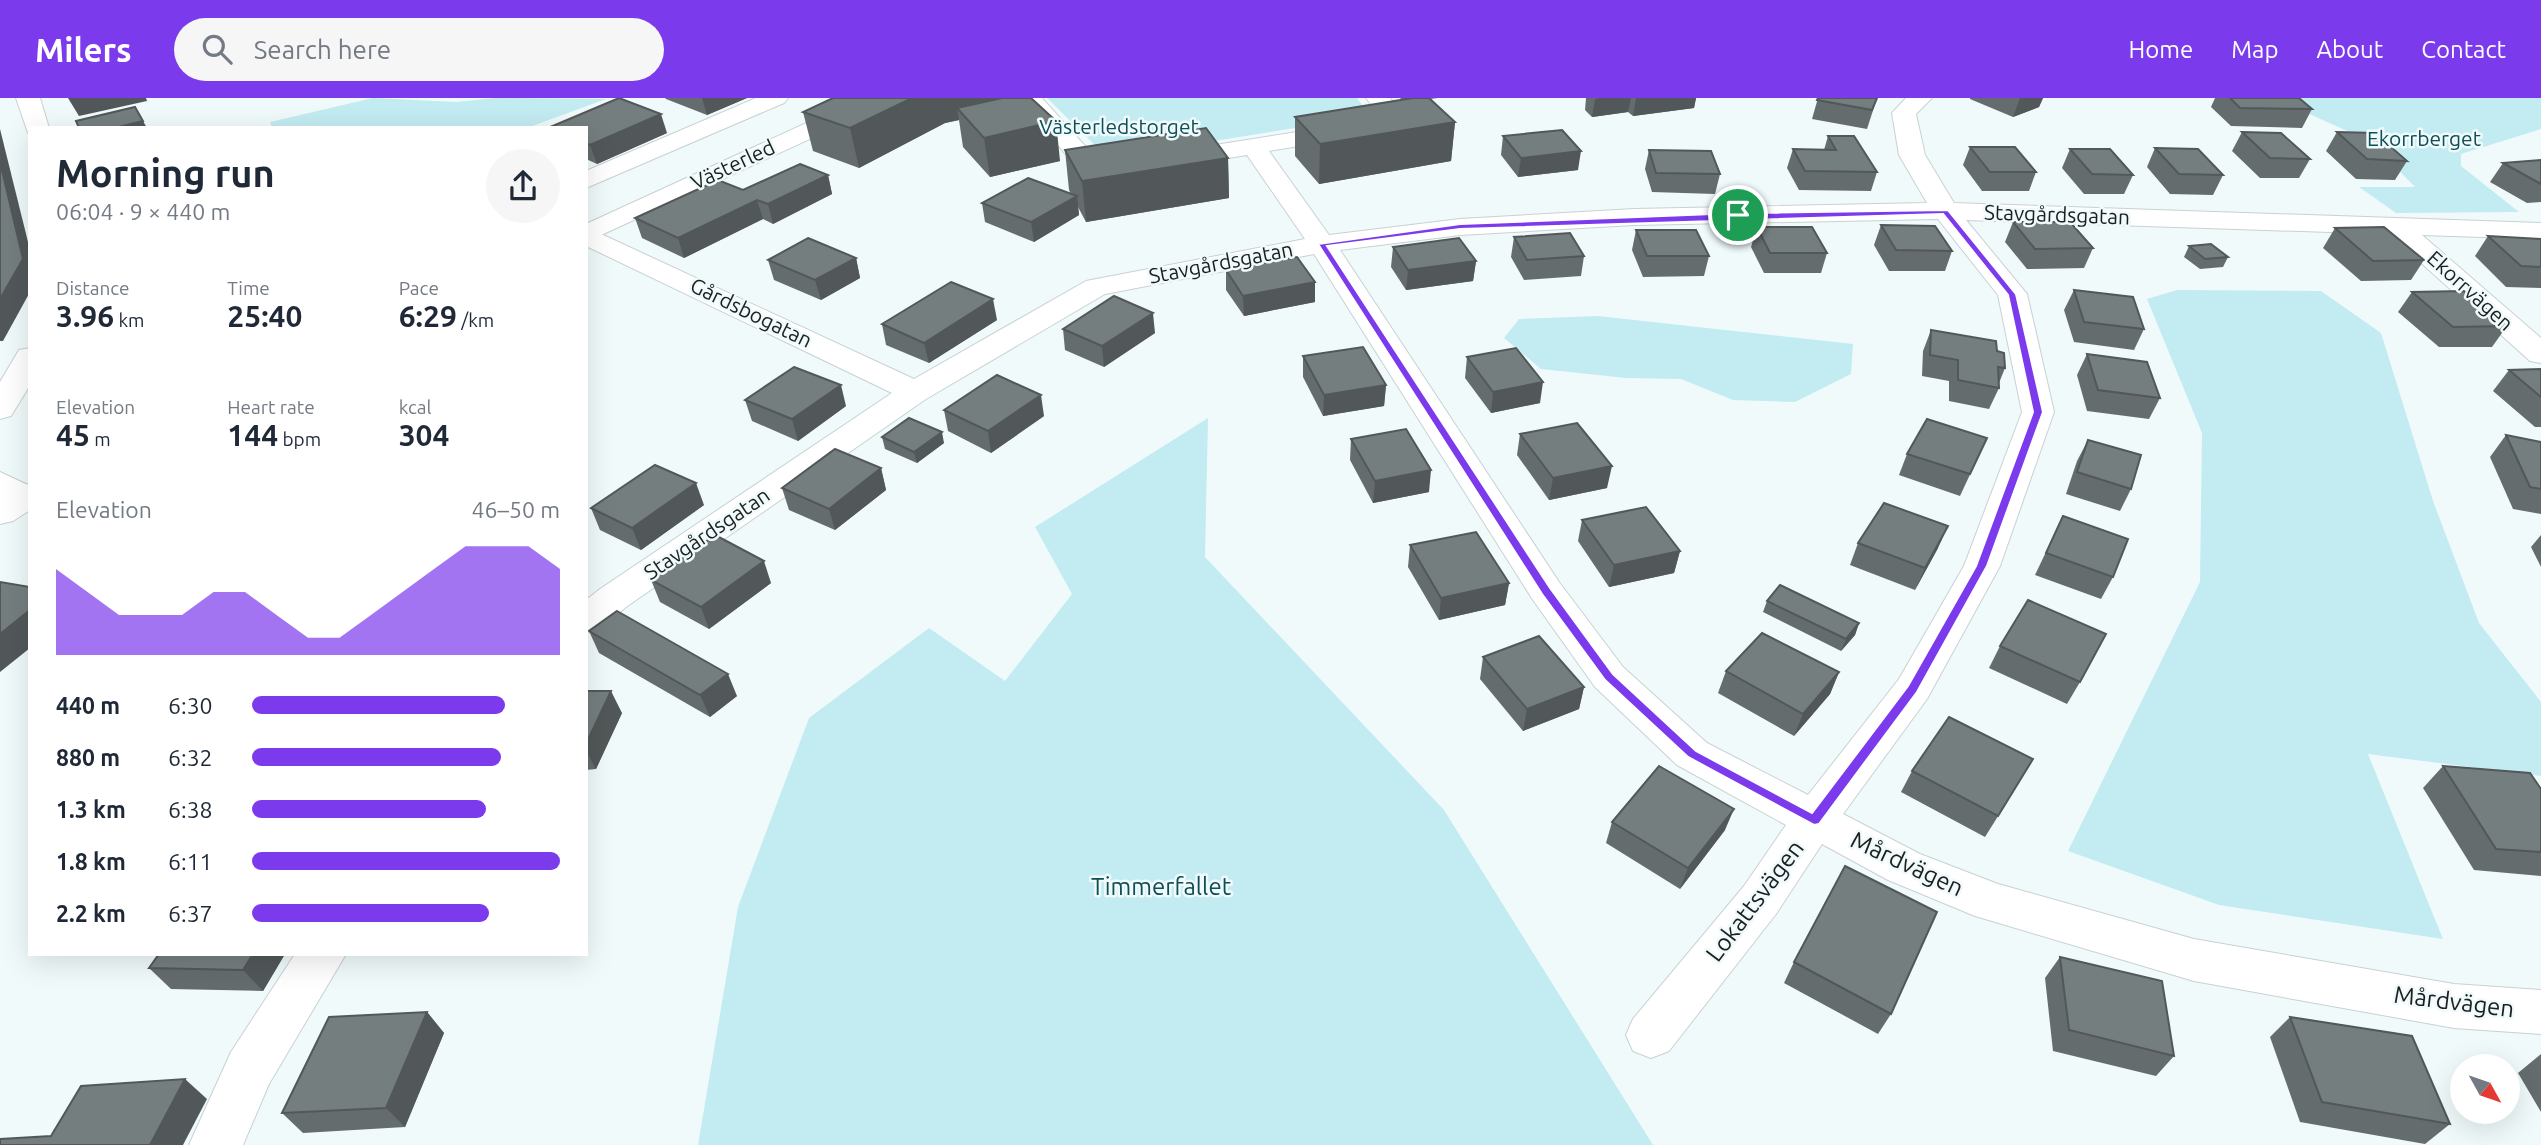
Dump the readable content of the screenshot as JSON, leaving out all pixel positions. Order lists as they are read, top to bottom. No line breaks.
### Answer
{"streets":{"street":["Västerled","Stavgårdsgatan","Ekorrvägen","Gårdsbogatan","Mårdvägen","Lokattsvägen"]},"crossings":[["Stavgårdsgatan","Ekorrvägen"],["Stavgårdsgatan","Gårdsbogatan"],["Stavgårdsgatan","Mårdvägen"],["Stavgårdsgatan","Lokattsvägen"],["Mårdvägen","Lokattsvägen"]],"parks":["Västerledstorget","Ekorrberget","Timmerfallet"],"north":"bottom right","page":{"header":"Milers","search":"Search here","nav":["Home","Map","About","Contact"],"heading":["Morning run","06:04 · 9 × 440 m"],"stats":[["Distance","3.96 km"],["Time","25:40"],["Pace","6:29 /km"],["Elevation","45 m"],["Heart rate","144 bpm"],["kcal","304"]],"chart":["Elevation","46–50 m"],"list":[{"name":"440 m","note":"6:30"},{"name":"880 m","note":"6:32"},{"name":"1.3 km","note":"6:38"},{"name":"1.8 km","note":"6:11"},{"name":"2.2 km","note":"6:37"}]}}
